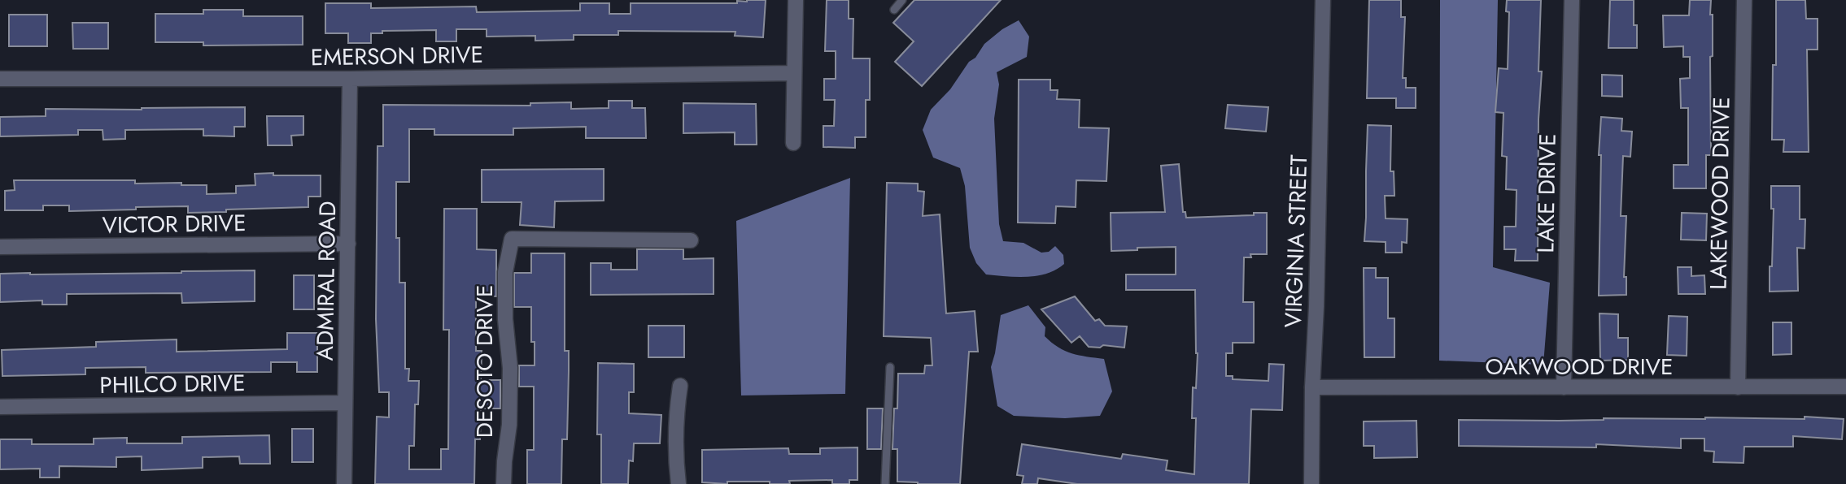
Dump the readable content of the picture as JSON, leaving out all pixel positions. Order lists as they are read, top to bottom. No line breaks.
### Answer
{"streets":{"street":["EMERSON DRIVE","LAKE DRIVE","LAKEWOOD DRIVE","VICTOR DRIVE","VIRGINIA STREET","ADMIRAL ROAD","DESOTO DRIVE","OAKWOOD DRIVE","PHILCO DRIVE"]},"crossings":[["EMERSON DRIVE","ADMIRAL ROAD"],["LAKE DRIVE","OAKWOOD DRIVE"],["LAKEWOOD DRIVE","OAKWOOD DRIVE"],["VICTOR DRIVE","ADMIRAL ROAD"],["VIRGINIA STREET","OAKWOOD DRIVE"],["ADMIRAL ROAD","PHILCO DRIVE"]]}
